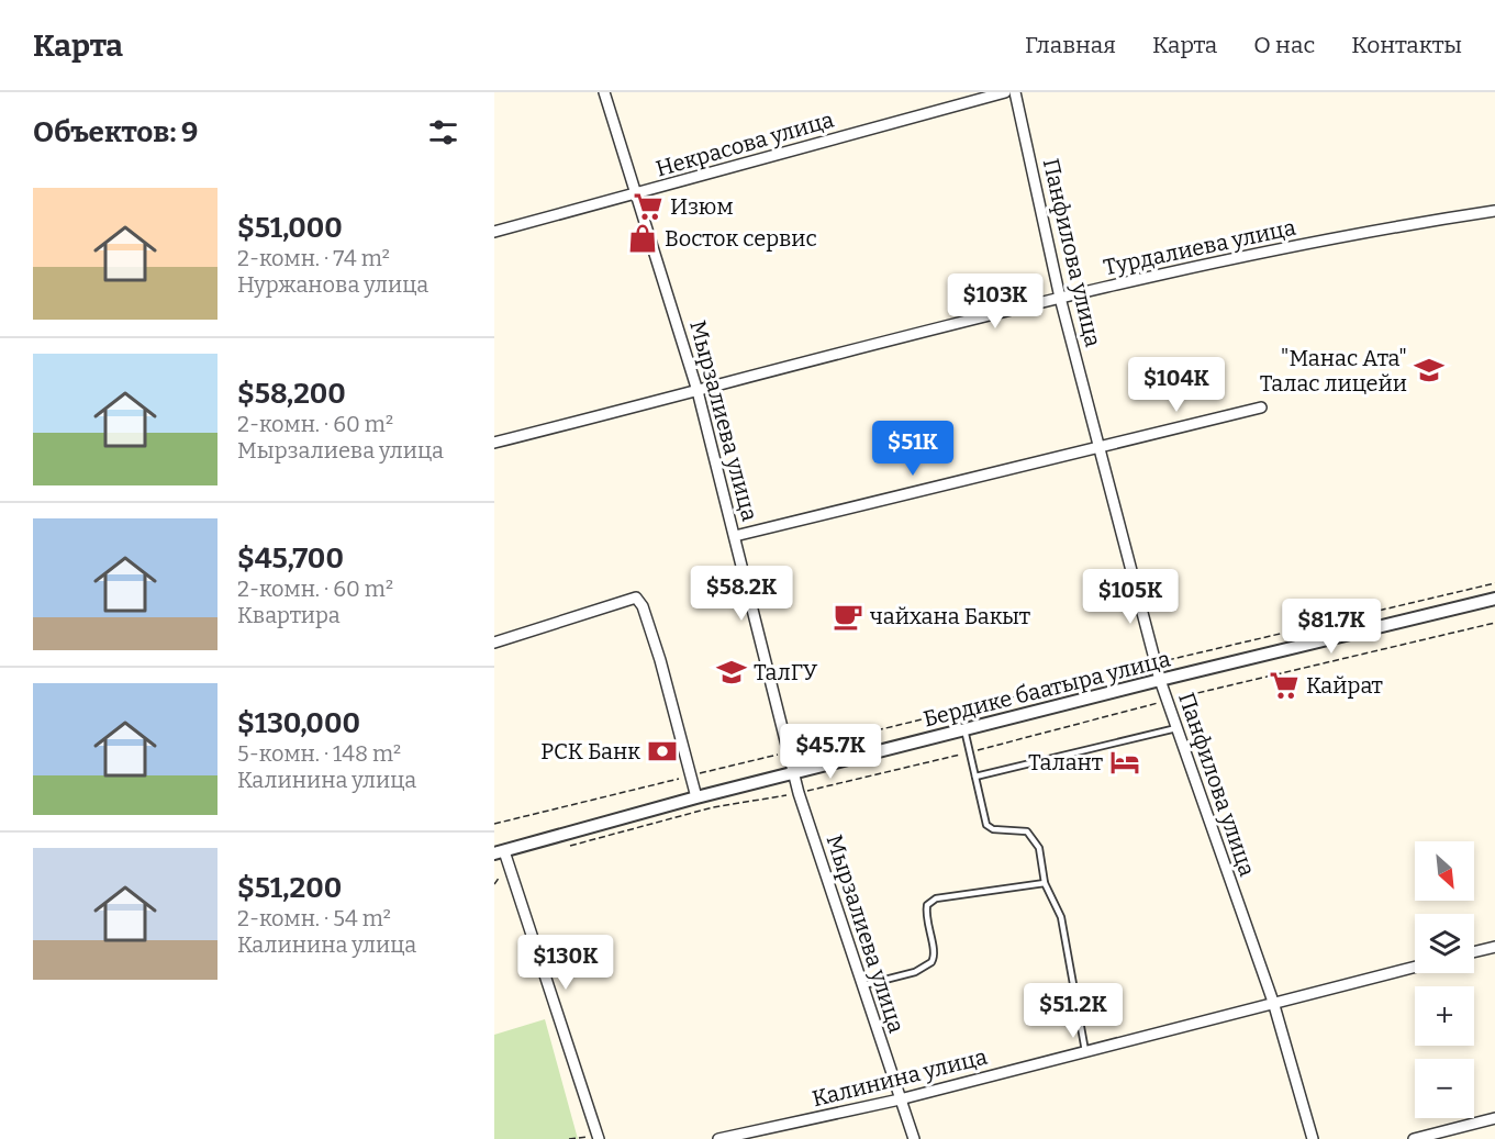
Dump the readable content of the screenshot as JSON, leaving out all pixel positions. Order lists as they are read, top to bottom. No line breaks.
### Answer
{"streets":{"street":["Некрасова улица","Турдалиева улица","Панфилова улица","Мырзалиева улица","Бердике баатыра улица","Калинина улица"]},"crossings":[["Некрасова улица","Мырзалиева улица"],["Турдалиева улица","Панфилова улица"],["Турдалиева улица","Мырзалиева улица"],["Панфилова улица","Бердике баатыра улица"],["Панфилова улица","Калинина улица"],["Мырзалиева улица","Бердике баатыра улица"],["Мырзалиева улица","Калинина улица"]],"places":{"supermarket":["Изюм","Кайрат"],"shop":["Восток сервис"],"school or university":["\"Манас Ата\" Талас лицейи","ТалГУ"],"cafe":["чайхана Бакыт"],"bank":["РСК Банк"],"hotel":["Талант"]},"north":"bottom right","page":{"header":"Карта","nav":["Главная","Карта","О нас","Контакты"],"heading":"Объектов: 9","list":[{"name":"$51,000","note":"2-комн. · 74 m² · Нуржанова улица"},{"name":"$58,200","note":"2-комн. · 60 m² · Мырзалиева улица"},{"name":"$45,700","note":"2-комн. · 60 m² · Квартира"},{"name":"$130,000","note":"5-комн. · 148 m² · Калинина улица"},{"name":"$51,200","note":"2-комн. · 54 m² · Калинина улица"}],"price":["$103K","$104K","$51K","$58.2K","$105K","$81.7K","$45.7K","$130K","$51.2K"],"map_buttons":["+","−"]}}
